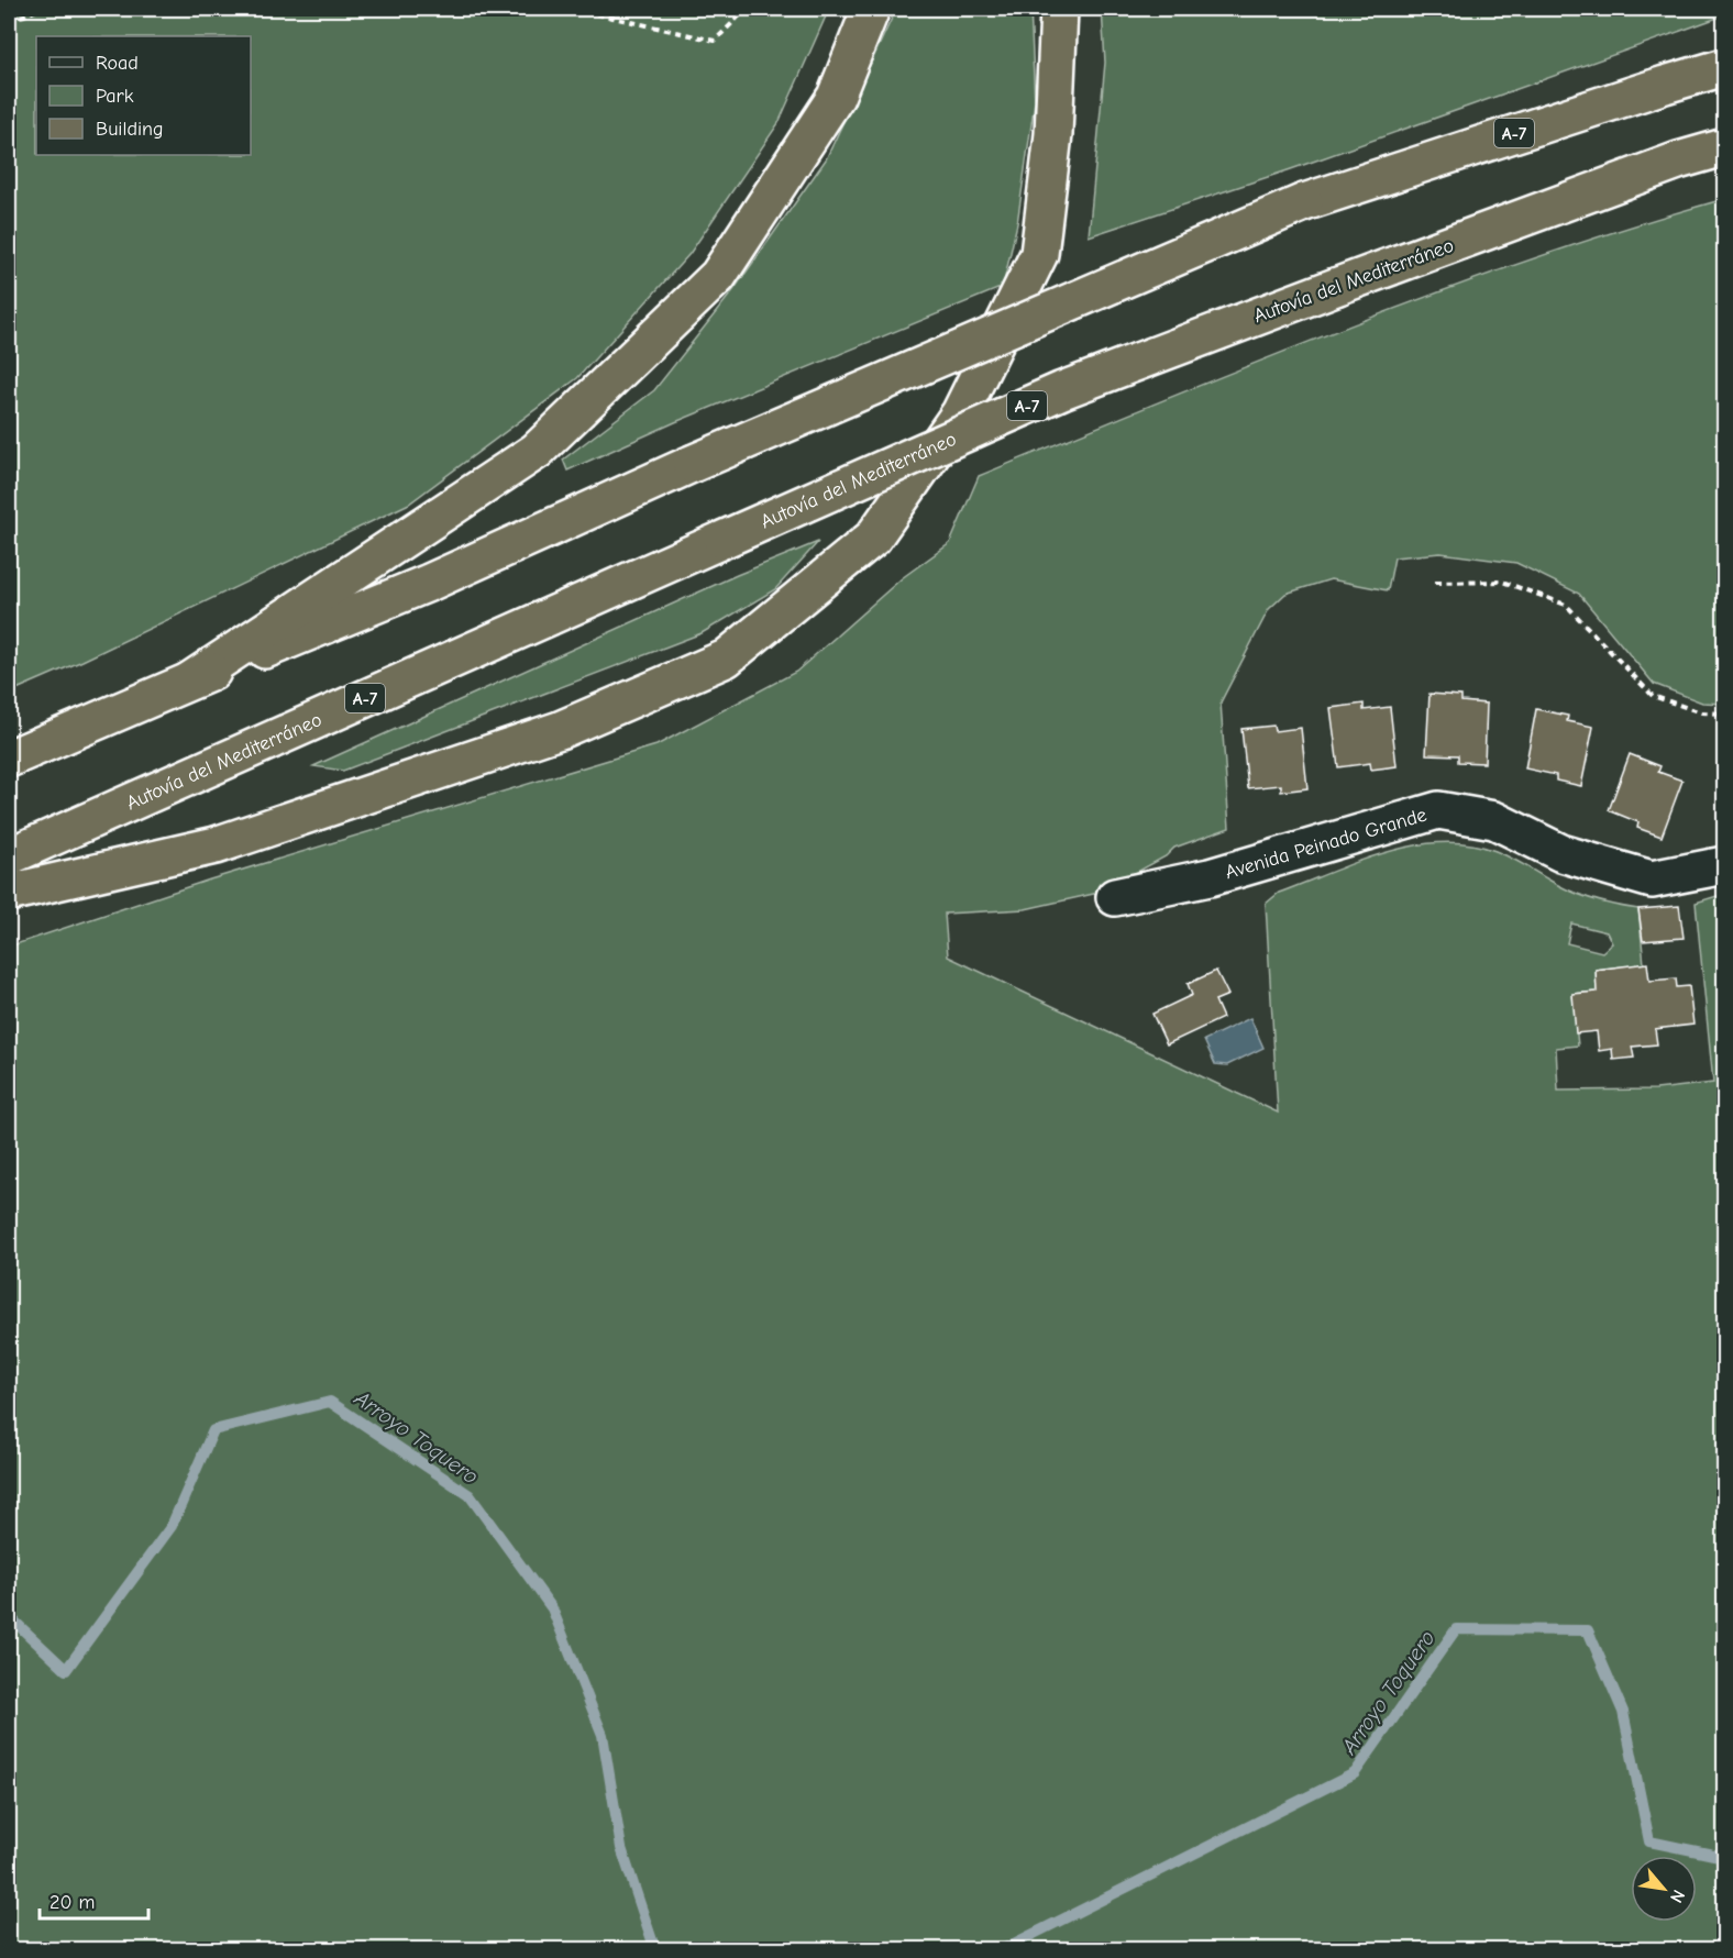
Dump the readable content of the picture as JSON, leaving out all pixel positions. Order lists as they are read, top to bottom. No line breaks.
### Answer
{"streets":{"highway":["A-7","Autovía del Mediterráneo"],"street":["Avenida Peinado Grande"]},"water":["Arroyo Toquero"],"legend":["Road","Park","Building"],"scale_bar":"20 m","north":"bottom right"}
